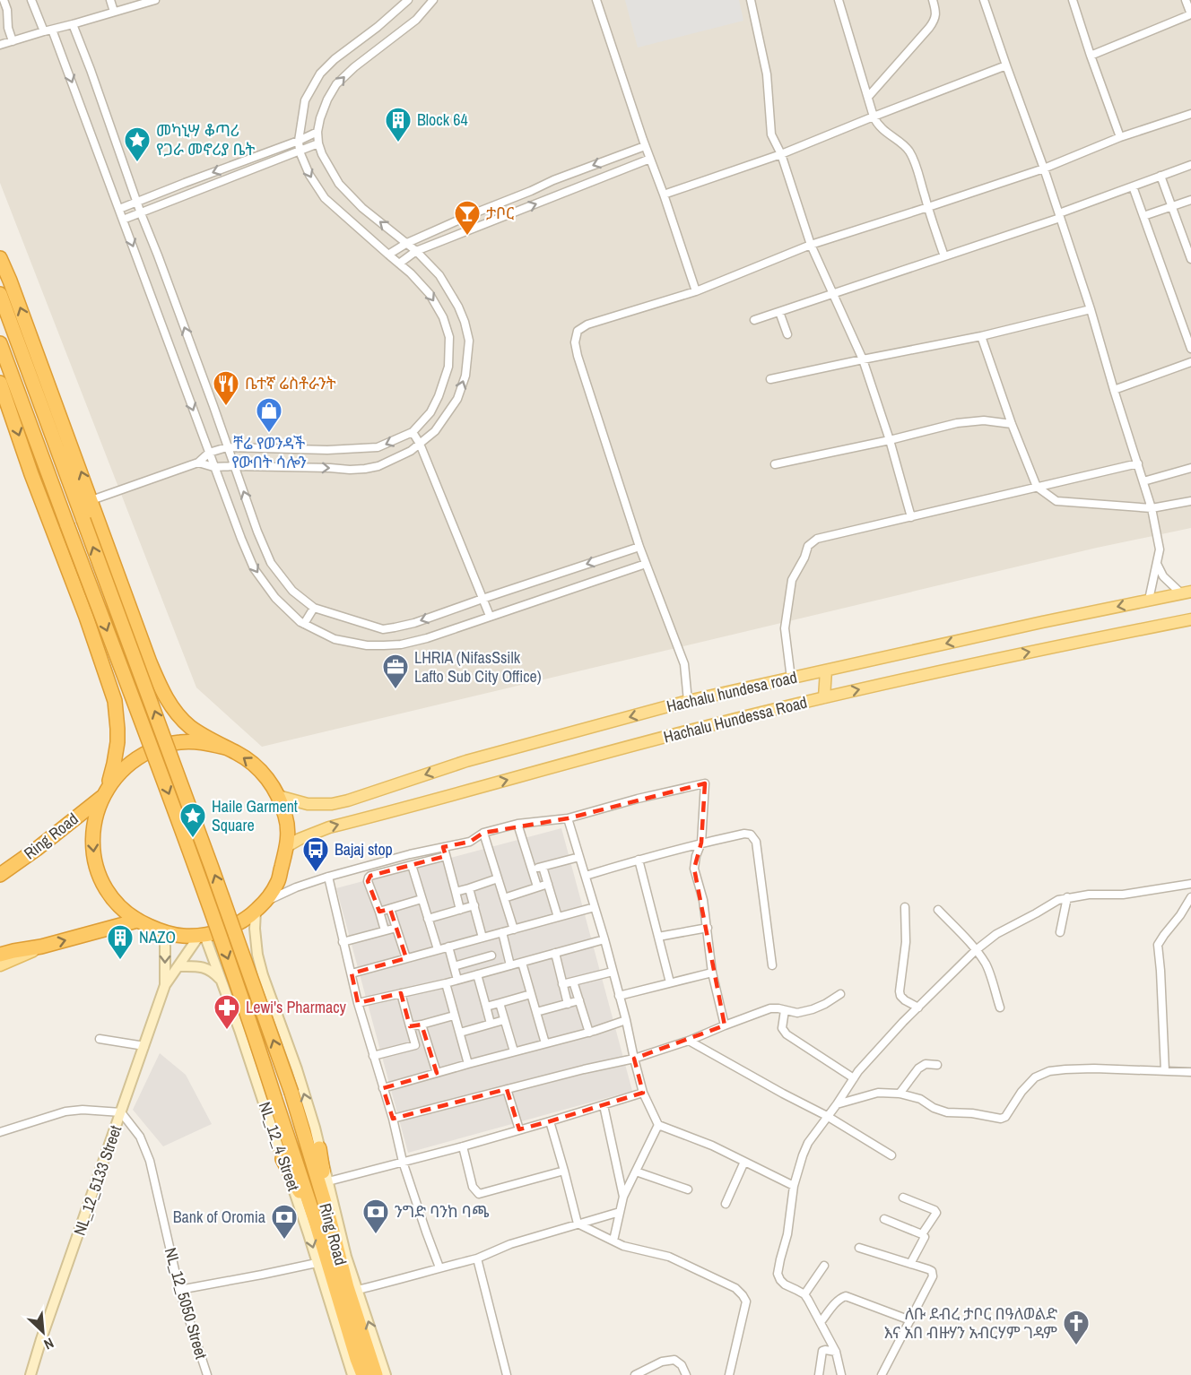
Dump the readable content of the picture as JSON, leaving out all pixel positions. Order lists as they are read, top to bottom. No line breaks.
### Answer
{"streets":{"highway":["Ring Road"],"main road":["Hachalu hundesa road","Hachalu Hundessa Road"],"street":["NL_12_4 Street","NL_12_5133 Street","NL_12_5050 Street"]},"crossings":[["NL_12_5133 Street","NL_12_5050 Street"]],"one_way":["Hachalu hundesa road","Hachalu Hundessa Road"],"places":{"building":["Block 64","NAZO"],"place":["መካኒሣ ቆጣሪ የጋራ መኖሪያ ቤት","Haile Garment Square"],"bar":["ታቦር"],"restaurant":["ቤተኛ ሬስቶራንት"],"shop":["ቸሬ የወንዳች የውበት ሳሎን"],"office":["LHRIA (NifasSsilk Lafto Sub City Office)"],"bus stop":["Bajaj stop"],"pharmacy":["Lewi's Pharmacy"],"bank":["ንግድ ባንከ ባጫ","Bank of Oromia"],"church":["ለቡ ደብረ ታቦር በዓለወልድ እና አበ ብዙሃን አብርሃም ገዳም"]},"north":"bottom right"}
